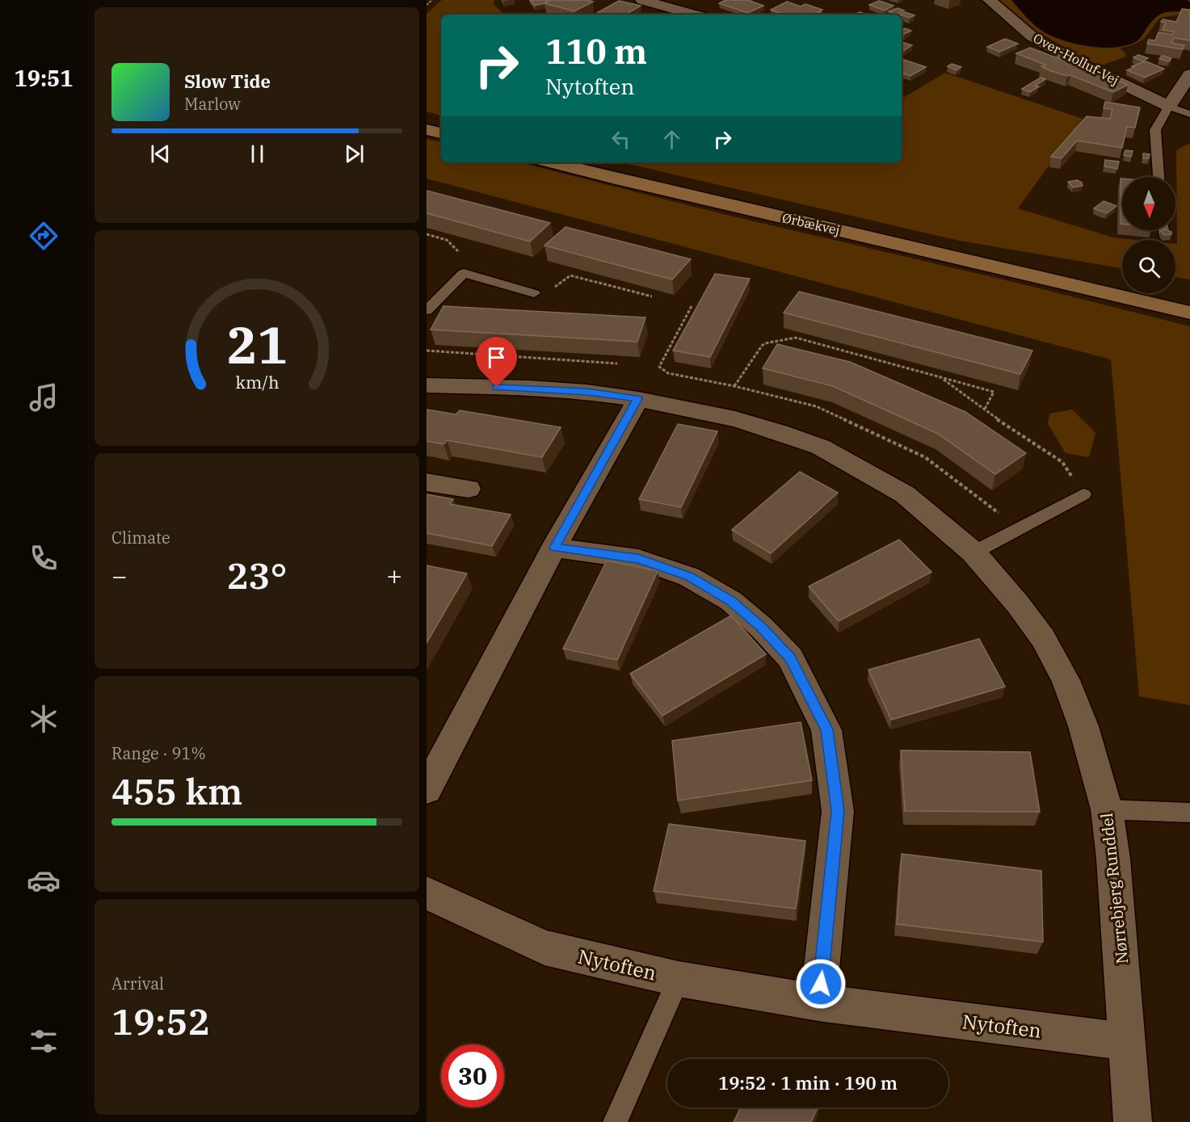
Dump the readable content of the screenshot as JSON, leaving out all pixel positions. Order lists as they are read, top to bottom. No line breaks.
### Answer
{"streets":{"main road":["Ørbækvej"],"street":["Over-Holluf-Vej","Nørrebjerg Runddel","Nytoften"]},"crossings":[["Nørrebjerg Runddel","Nytoften"]],"north":"bottom","page":{"tabs":"19:51","turn":["110 m","Nytoften"],"song":["Slow Tide","Marlow"],"tile":["Climate",["Range · 91%","455 km"],["Arrival","19:52"]],"heat":["−","23°","+"],"limit":"30","trip":"19:52 · 1 min · 190 m","gauge":["21","km/h"]}}
